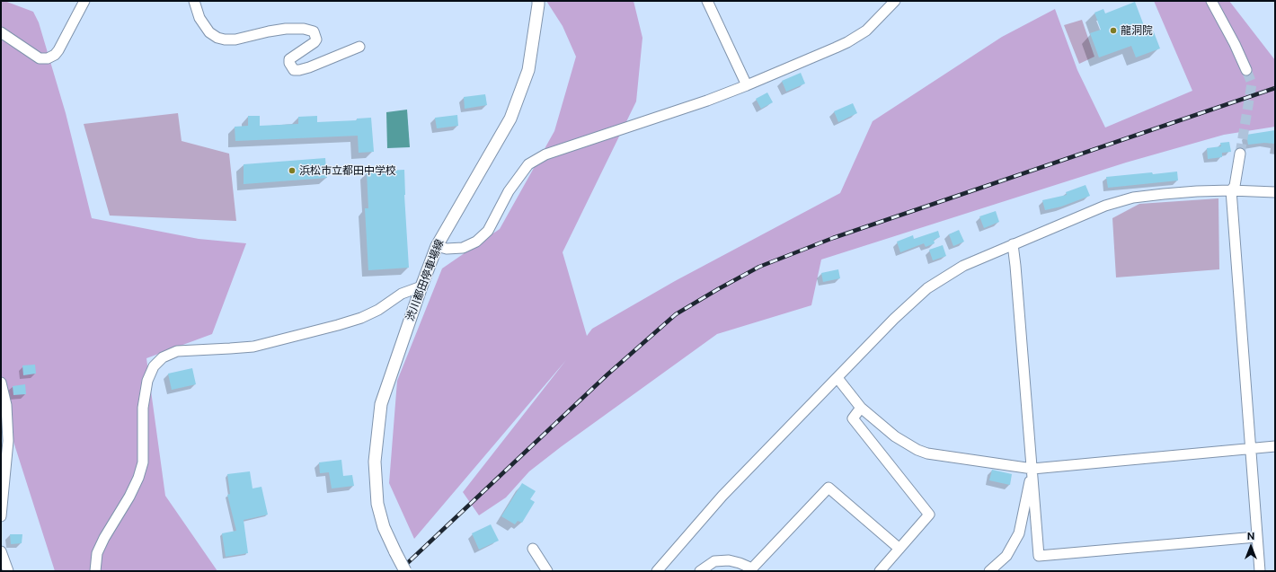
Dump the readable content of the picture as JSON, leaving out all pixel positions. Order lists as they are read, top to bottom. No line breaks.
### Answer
{"streets":{"main road":["渋川都田停車場線"]},"places":["龍洞院","浜松市立都田中学校"],"north":"top"}
